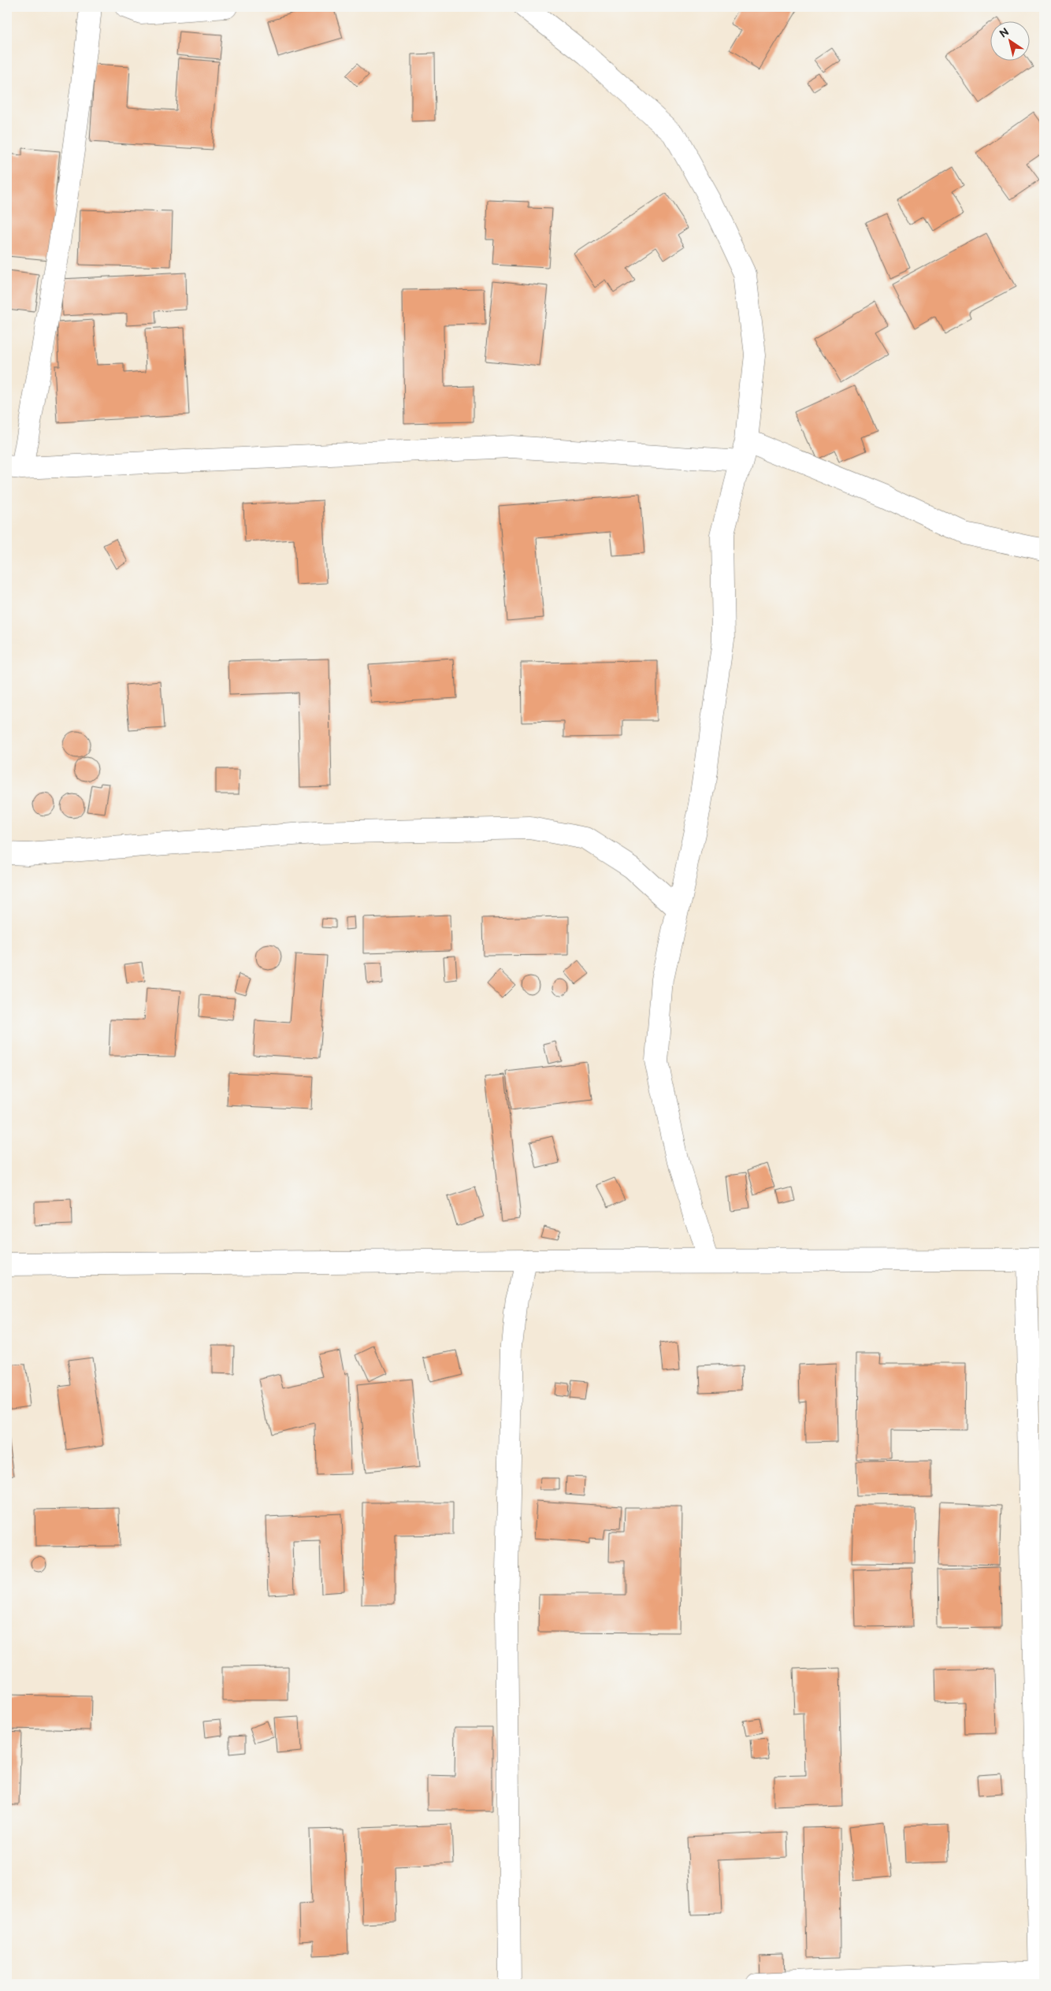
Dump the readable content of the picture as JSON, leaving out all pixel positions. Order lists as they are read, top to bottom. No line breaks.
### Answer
{"north":"top left"}
